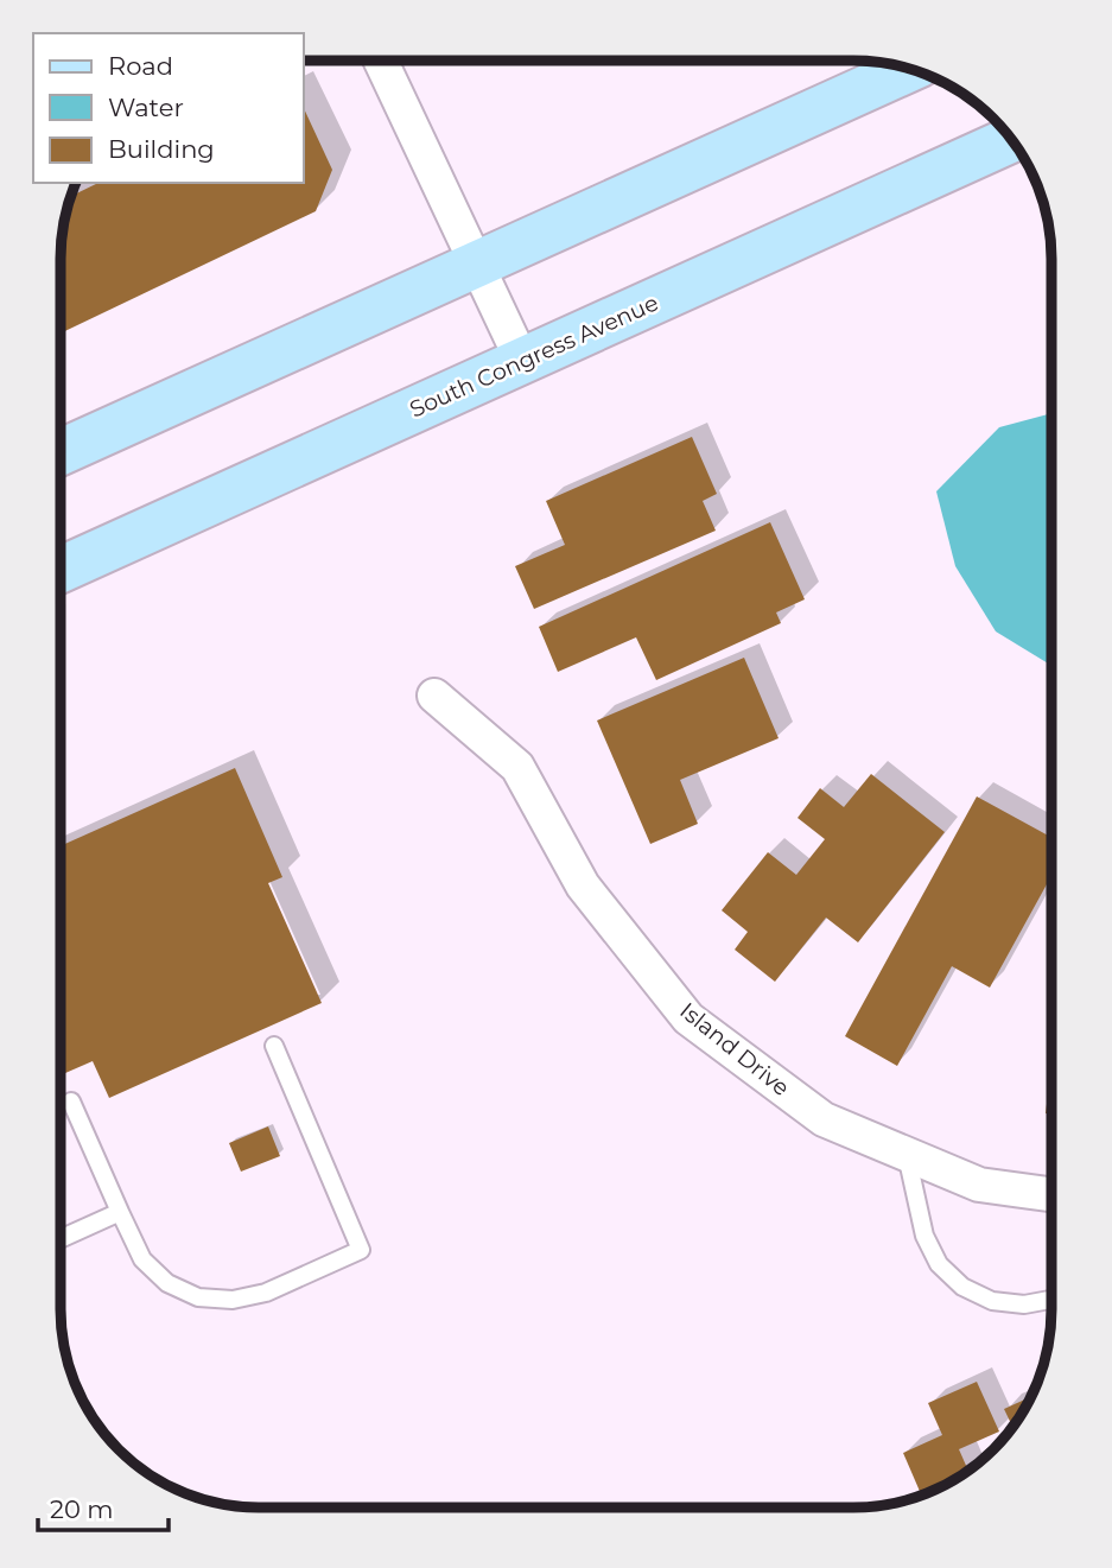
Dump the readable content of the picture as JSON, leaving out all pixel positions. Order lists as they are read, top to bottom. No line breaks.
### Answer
{"streets":{"main road":["South Congress Avenue"],"street":["Island Drive"]},"legend":["Road","Water","Building"],"scale_bar":"20 m"}
